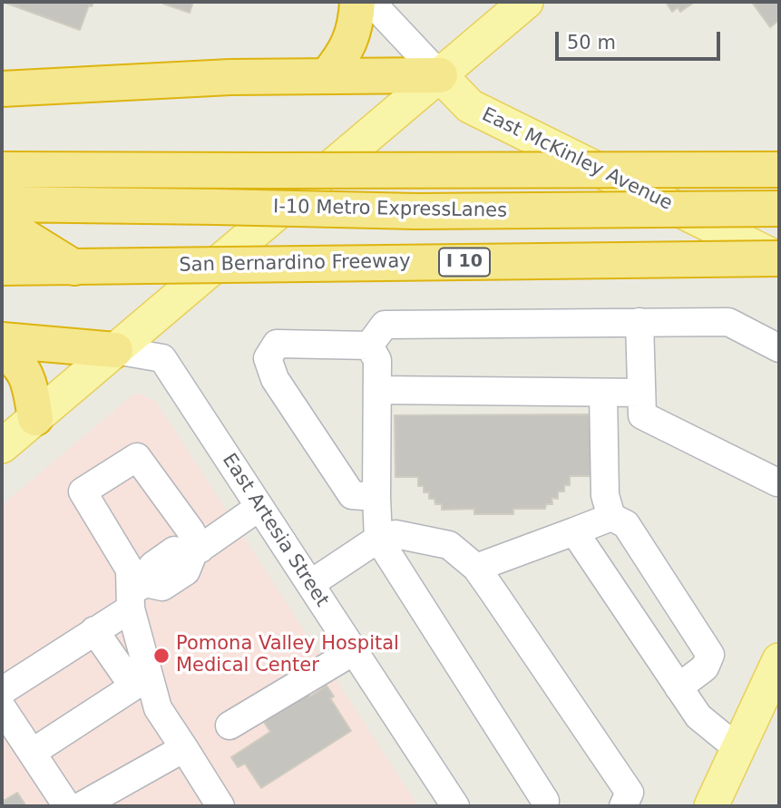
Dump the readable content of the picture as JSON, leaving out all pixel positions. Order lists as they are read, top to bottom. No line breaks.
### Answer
{"streets":{"highway":["I-10 Metro ExpressLanes","I 10","San Bernardino Freeway"],"main road":["East McKinley Avenue"],"street":["East Artesia Street"]},"crossings":[["East McKinley Avenue","San Bernardino Freeway"]],"places":["Pomona Valley Hospital Medical Center"],"scale_bar":"50 m"}
